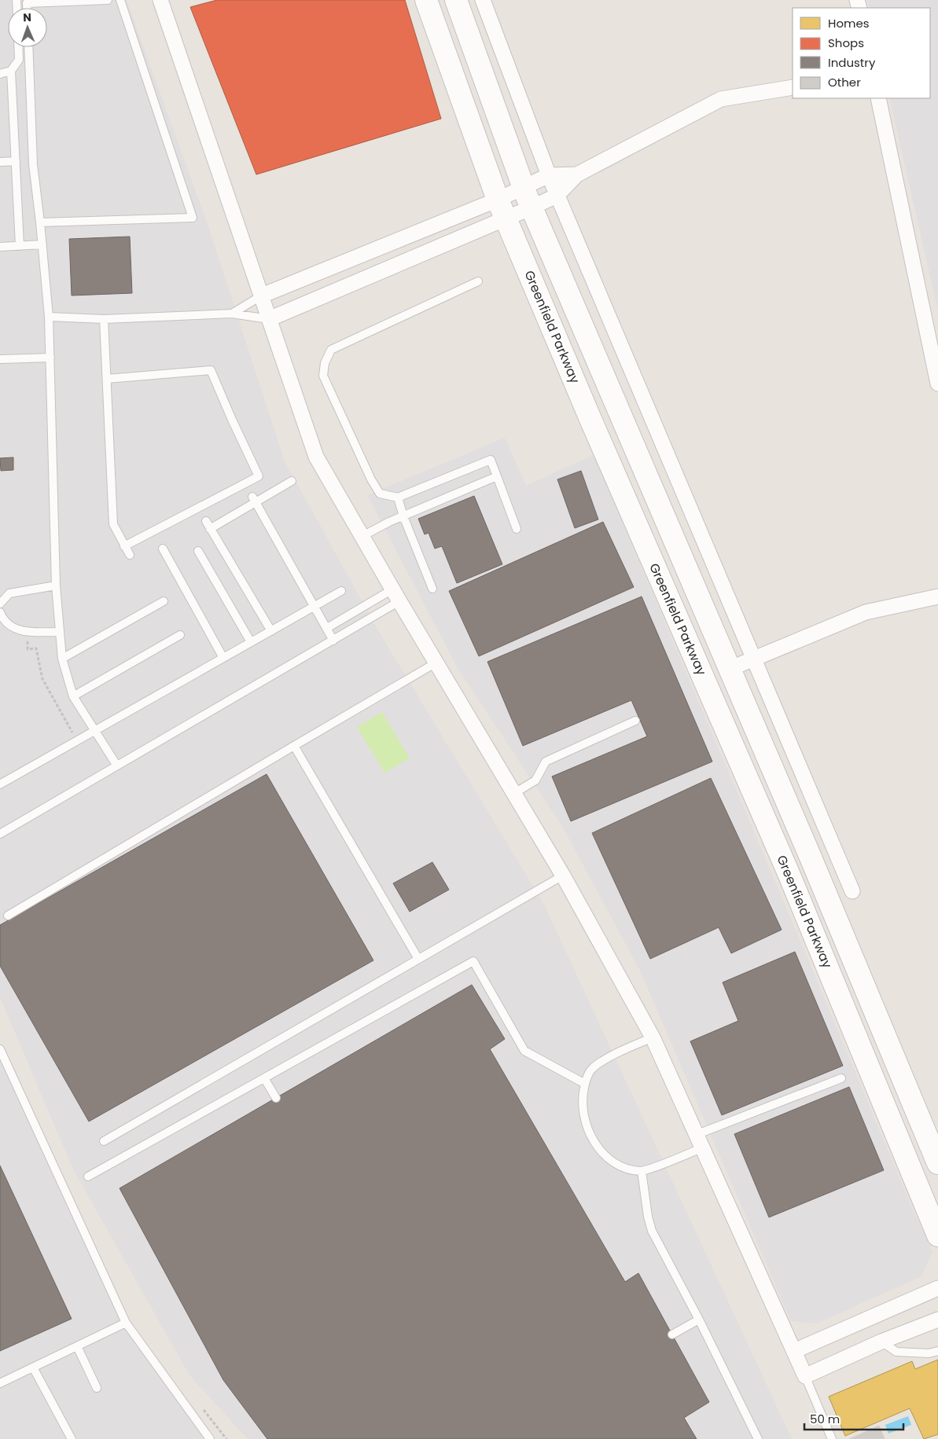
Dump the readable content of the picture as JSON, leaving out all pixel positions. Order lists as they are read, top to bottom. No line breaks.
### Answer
{"streets":{"main road":["Greenfield Parkway"]},"legend":["Homes","Shops","Industry","Other"],"scale_bar":"50 m","north":"top"}
